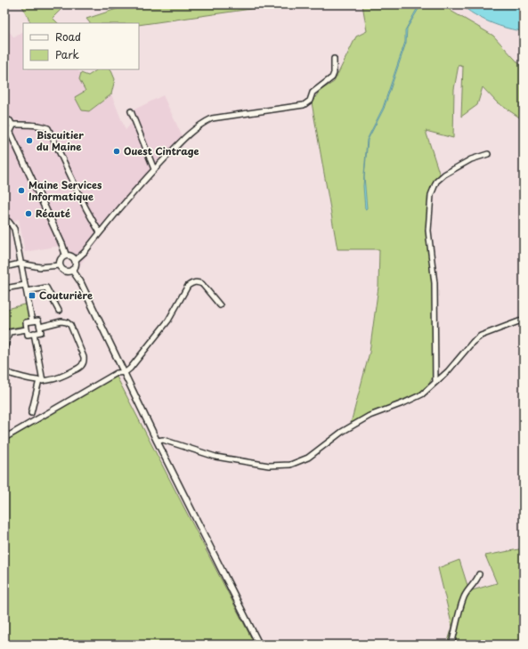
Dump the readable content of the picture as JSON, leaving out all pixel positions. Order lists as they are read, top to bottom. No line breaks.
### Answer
{"places":{"other":["Biscuitier du Maine","Ouest Cintrage","Maine Services Informatique","Réauté"],"transit":["Couturière"]},"legend":["Road","Park"]}
